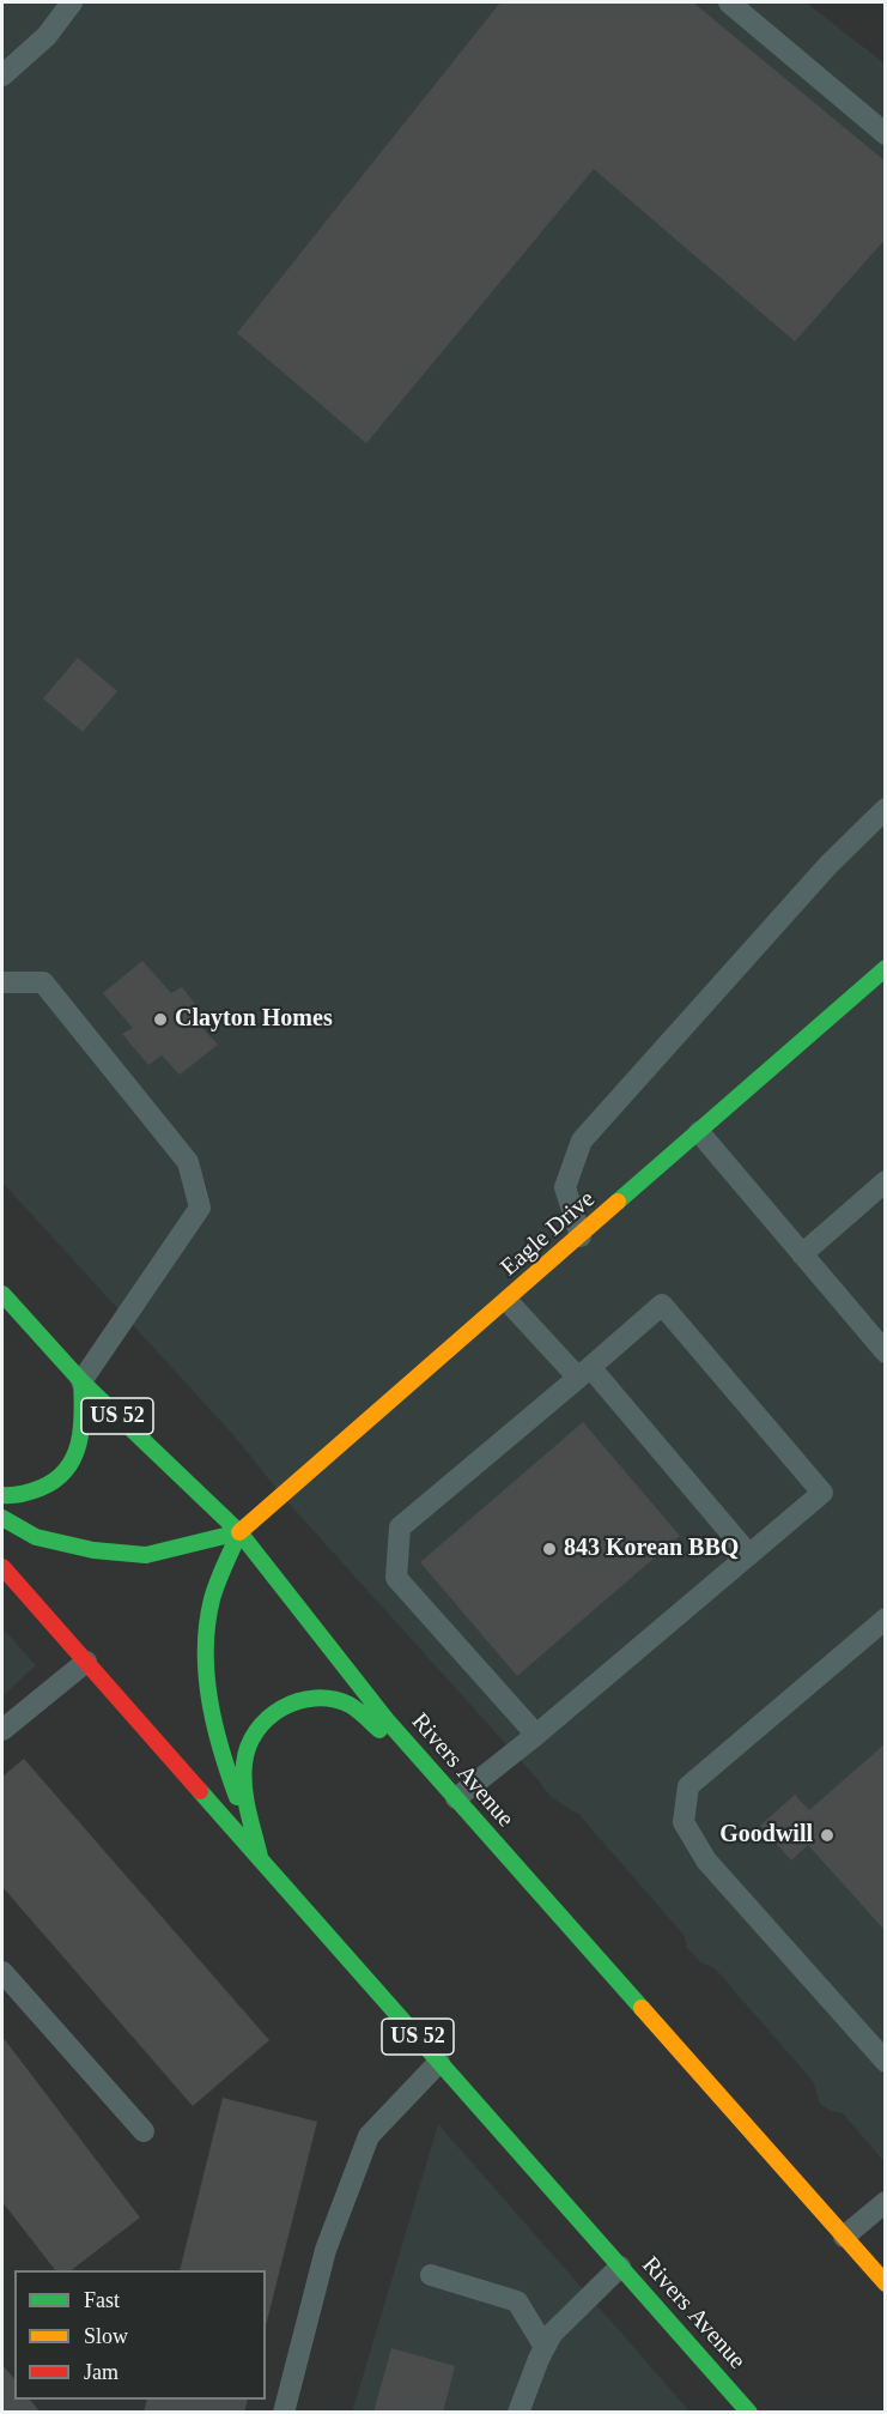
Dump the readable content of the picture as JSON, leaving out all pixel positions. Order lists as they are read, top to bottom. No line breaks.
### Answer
{"streets":{"main road":["Eagle Drive","US 52","Rivers Avenue"]},"crossings":[["Eagle Drive","Rivers Avenue"]],"places":["Clayton Homes","843 Korean BBQ","Goodwill"],"legend":["Fast","Slow","Jam"]}
